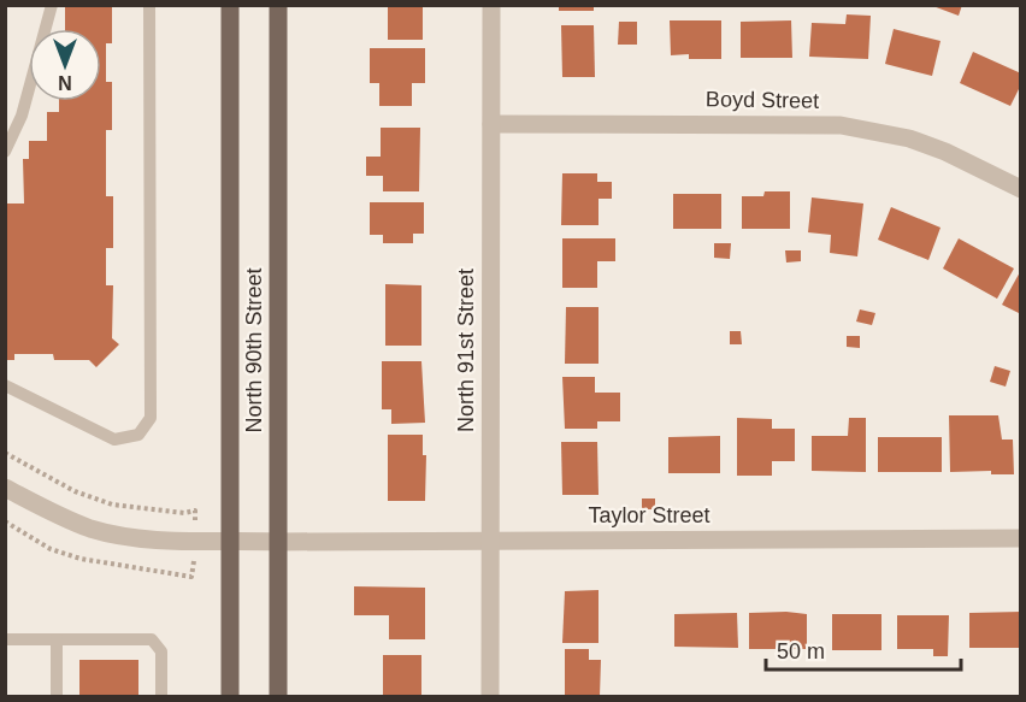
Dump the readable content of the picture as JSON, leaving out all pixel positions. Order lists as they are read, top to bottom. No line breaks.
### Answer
{"streets":{"main road":["North 90th Street"],"street":["Boyd Street","North 91st Street","Taylor Street"]},"crossings":[["Boyd Street","North 91st Street"],["North 90th Street","Taylor Street"],["North 91st Street","Taylor Street"]],"scale_bar":"50 m","north":"bottom"}
